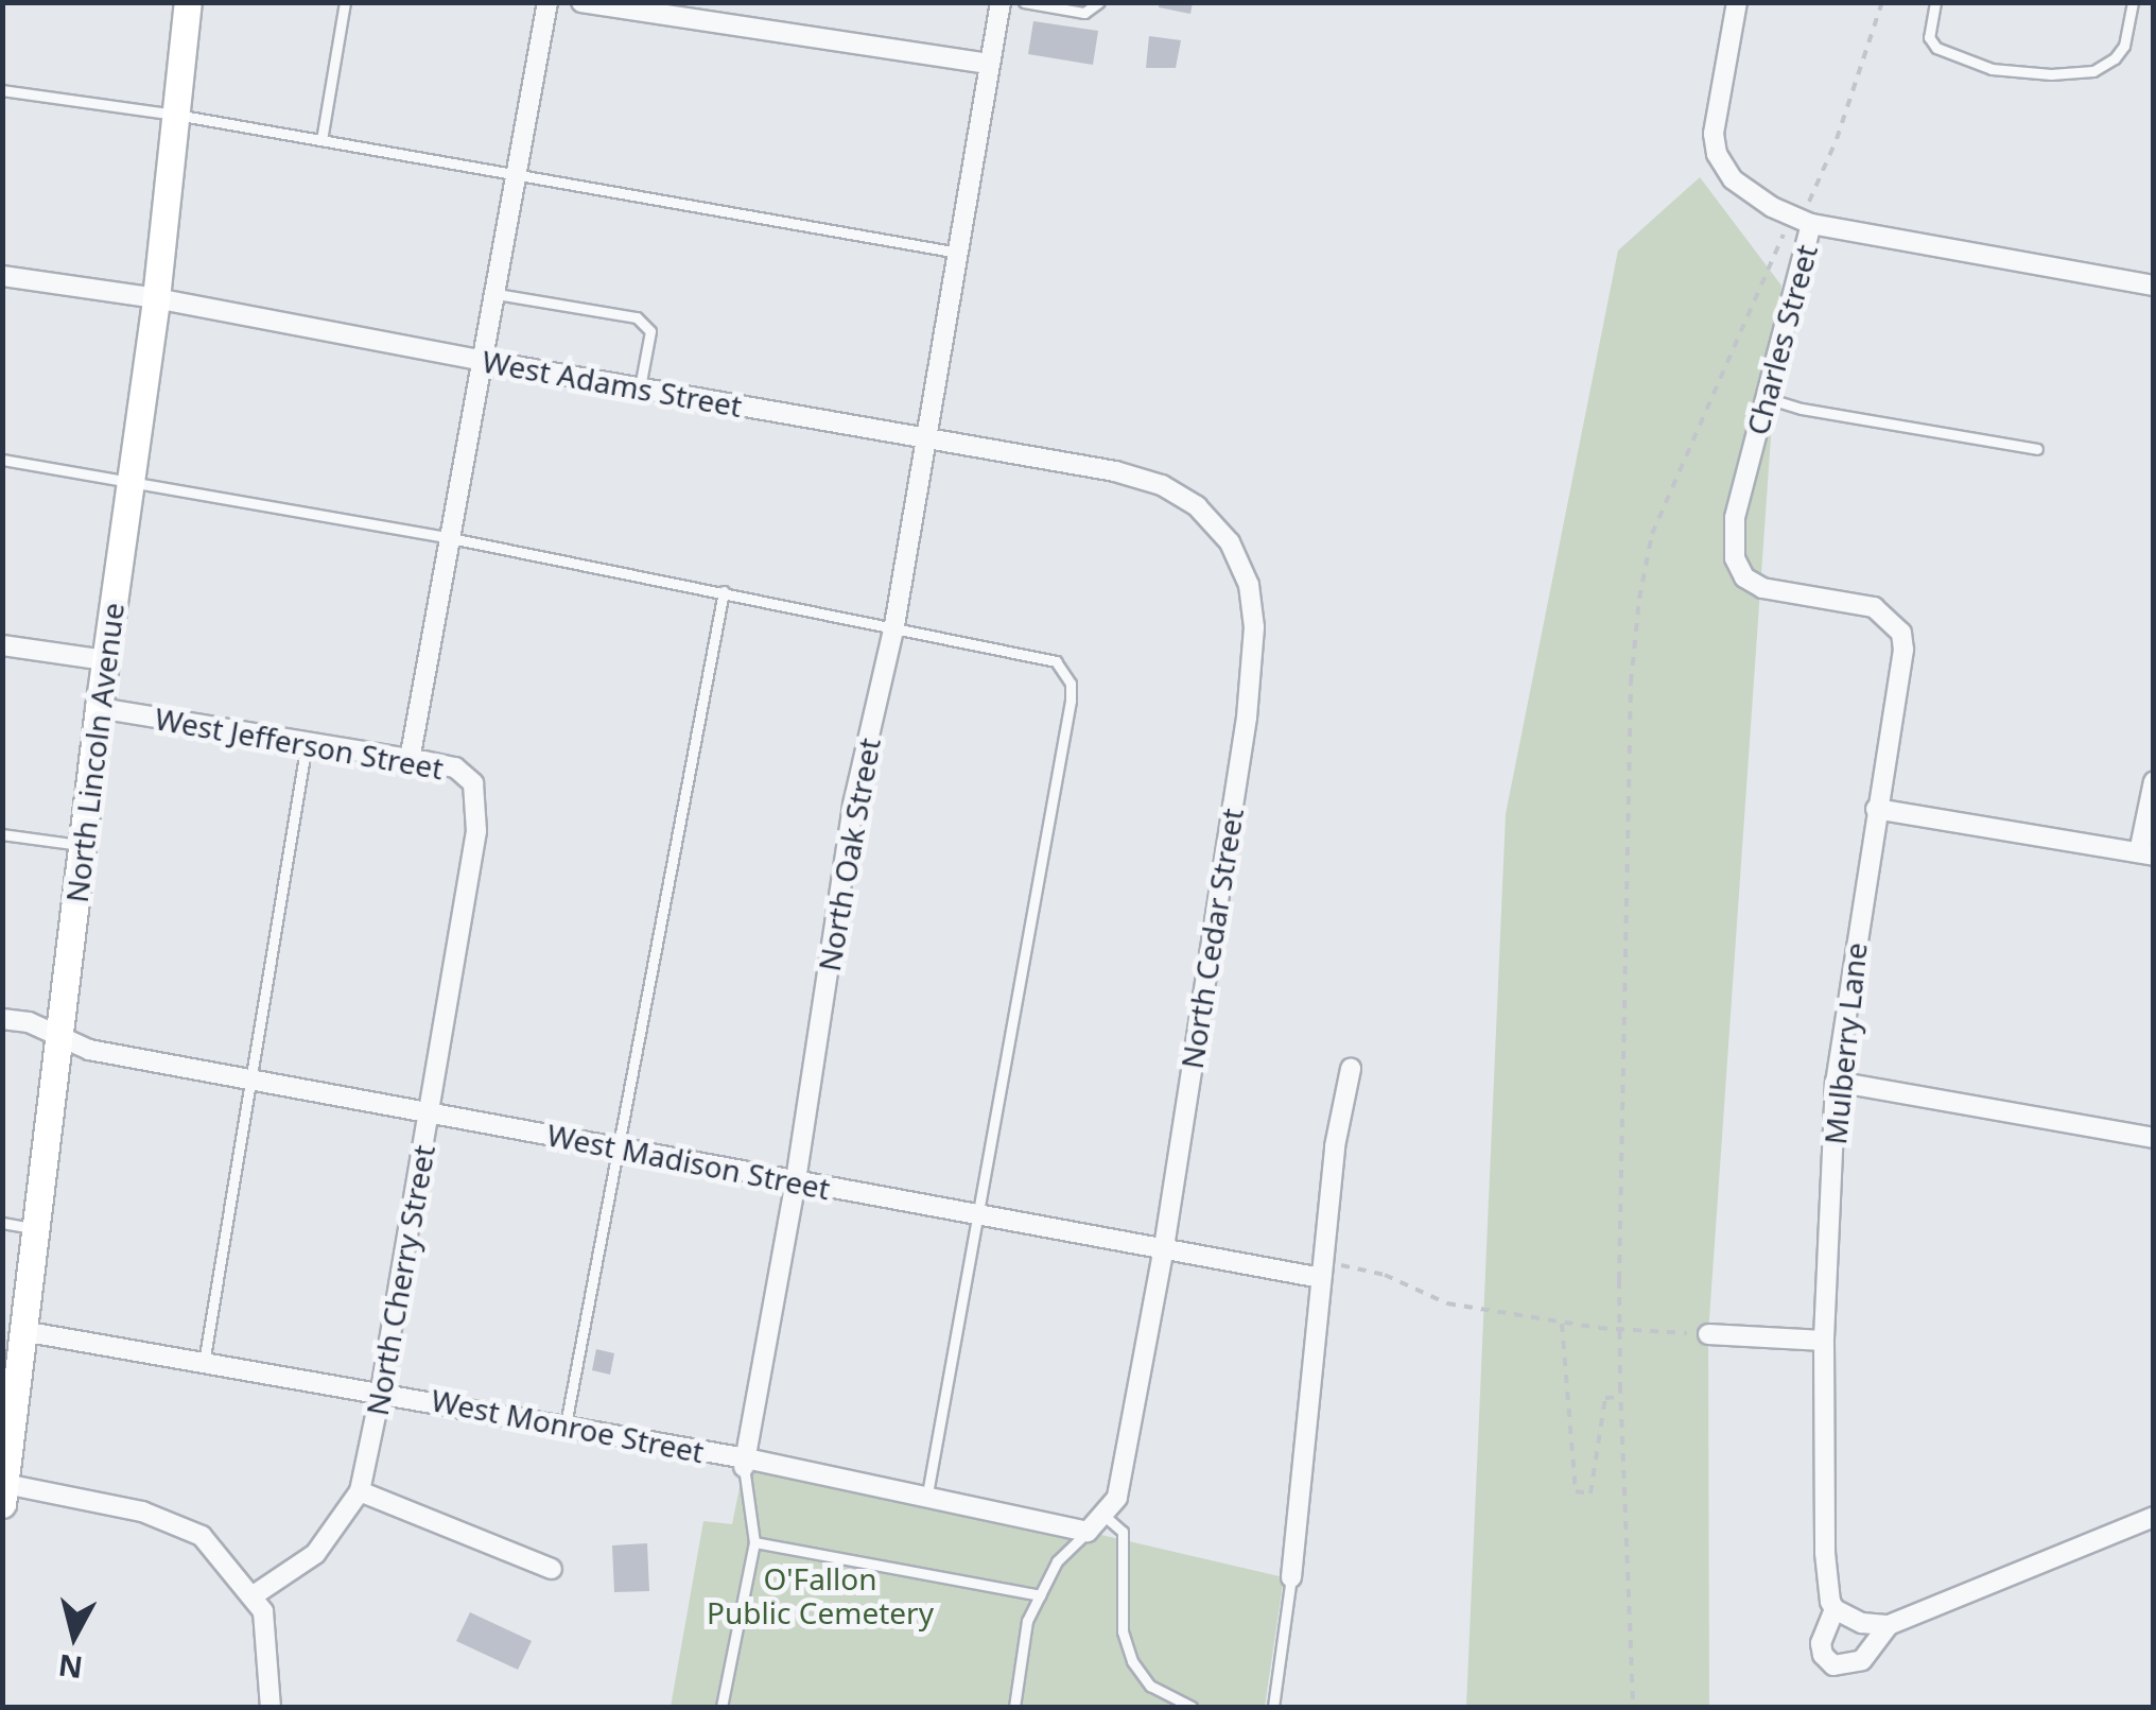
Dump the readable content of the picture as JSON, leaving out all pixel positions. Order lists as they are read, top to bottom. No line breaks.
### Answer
{"streets":{"main road":["North Lincoln Avenue"],"street":["Charles Street","West Adams Street","West Jefferson Street","North Oak Street","North Cedar Street","Mulberry Lane","West Madison Street","North Cherry Street","West Monroe Street"]},"crossings":[["Charles Street","Mulberry Lane"],["West Adams Street","North Lincoln Avenue"],["West Adams Street","North Oak Street"],["West Adams Street","North Cedar Street"],["West Jefferson Street","North Lincoln Avenue"],["West Jefferson Street","North Cherry Street"],["North Lincoln Avenue","West Madison Street"],["North Lincoln Avenue","West Monroe Street"],["North Oak Street","West Madison Street"],["North Oak Street","West Monroe Street"],["North Cedar Street","West Madison Street"],["West Madison Street","North Cherry Street"],["North Cherry Street","West Monroe Street"]],"parks":["O'Fallon Public Cemetery"],"north":"bottom"}
